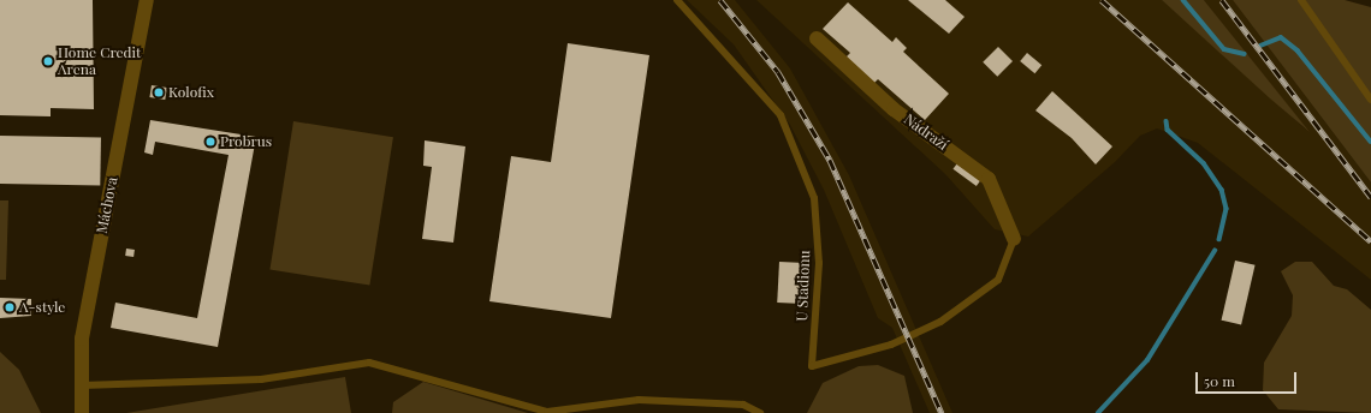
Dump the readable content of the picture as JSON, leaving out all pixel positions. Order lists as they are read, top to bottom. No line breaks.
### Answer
{"streets":{"street":["Nádraží","Máchova"],"lane":["U Stadionu"]},"crossings":[["Nádraží","U Stadionu"]],"places":["Home Credit Arena","Kolofix","Probrus","A-style"],"scale_bar":"50 m"}
